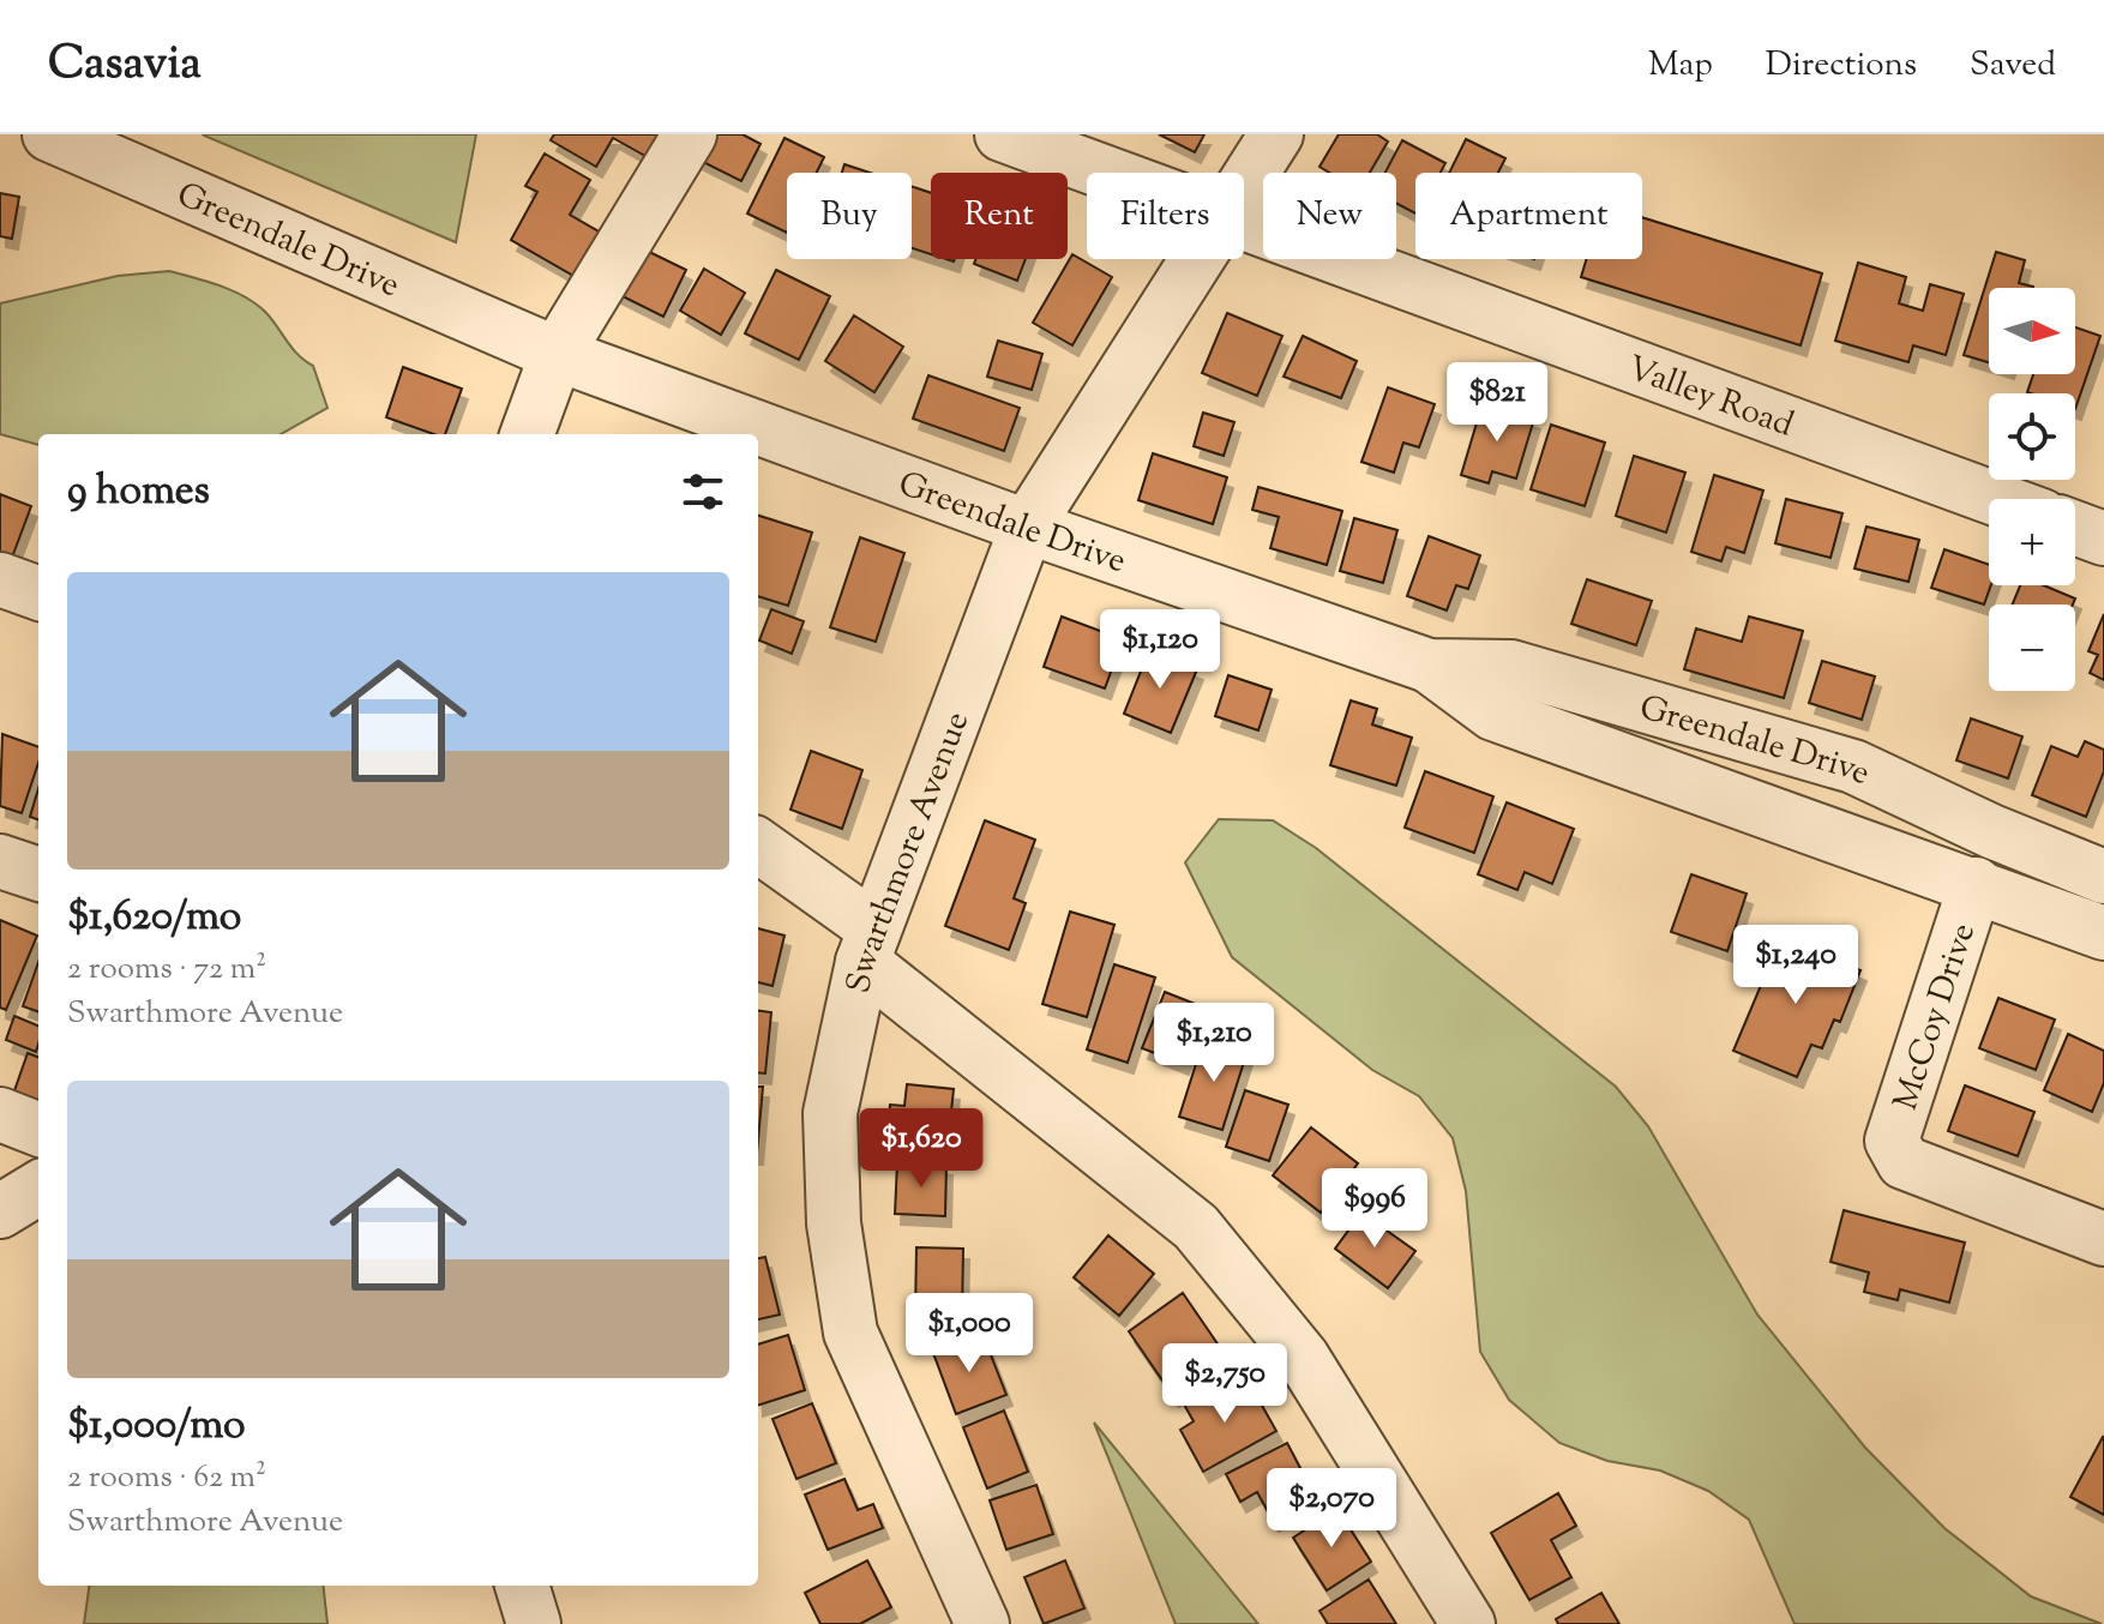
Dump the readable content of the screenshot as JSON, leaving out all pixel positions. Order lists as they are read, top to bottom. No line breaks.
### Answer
{"streets":{"street":["Greendale Drive","Valley Road","Swarthmore Avenue","McCoy Drive"]},"crossings":[["Greendale Drive","Swarthmore Avenue"]],"north":"right","page":{"header":"Casavia","nav":["Map","Directions","Saved"],"chip":["Buy","Rent","Filters","New","Apartment"],"map_buttons":["+","−"],"price":["$821","$1,120","$1,240","$1,210","$1,620","$996","$1,000","$2,750","$2,070"],"heading":"9 homes","list":[{"name":"$1,620/mo","note":"2 rooms · 72 m² · Swarthmore Avenue"},{"name":"$1,000/mo","note":"2 rooms · 62 m² · Swarthmore Avenue"}]}}
